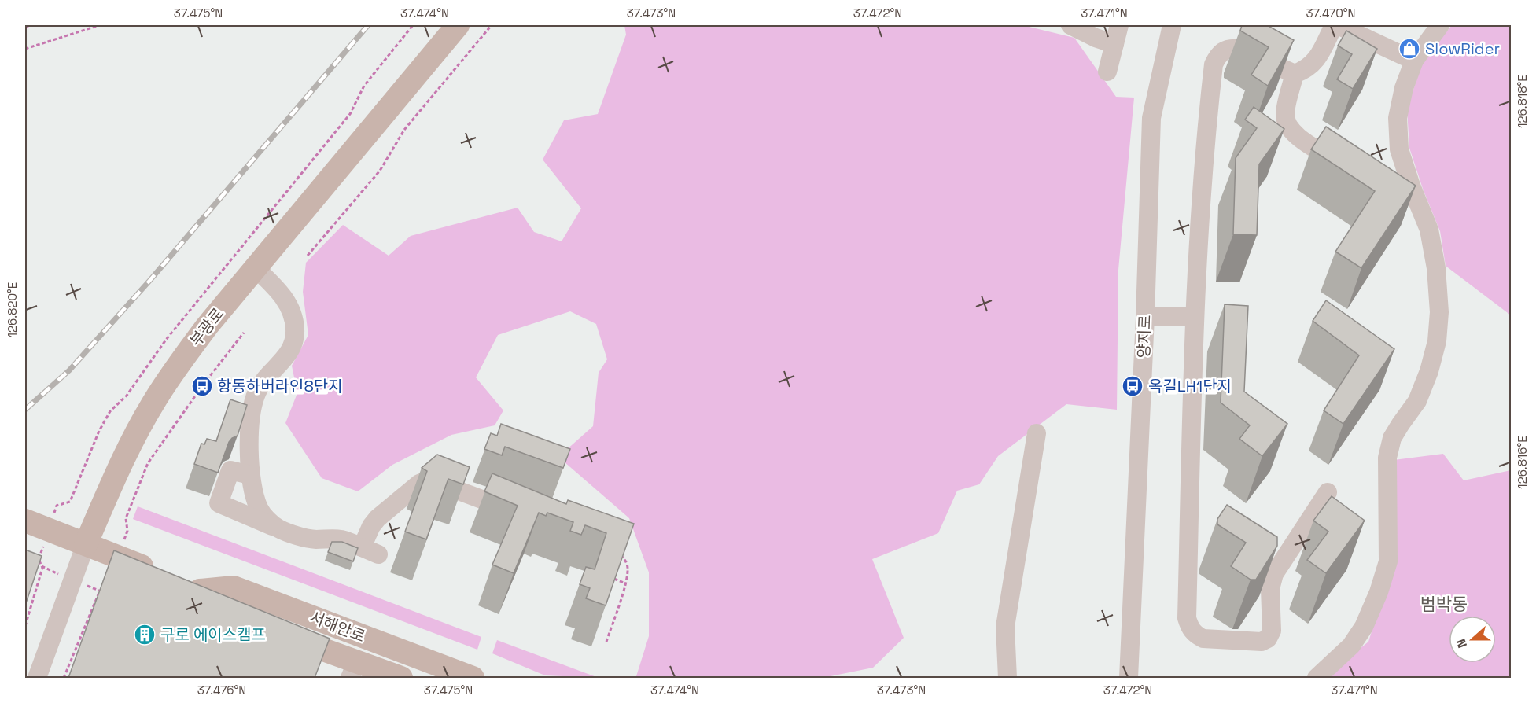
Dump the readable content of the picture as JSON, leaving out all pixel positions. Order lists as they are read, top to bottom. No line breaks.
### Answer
{"streets":{"main road":["부광로","서해안로"],"street":["양지로"]},"districts":["범박동"],"places":{"shop":["SlowRider"],"bus stop":["항동하버라인8단지","옥길LH1단지"],"building":["구로 에이스캠프"]},"north":"left","coordinates":["37.475°N","37.474°N","37.473°N","37.472°N","37.471°N","37.470°N","126.818°E","126.820°E","126.816°E","37.476°N"]}
